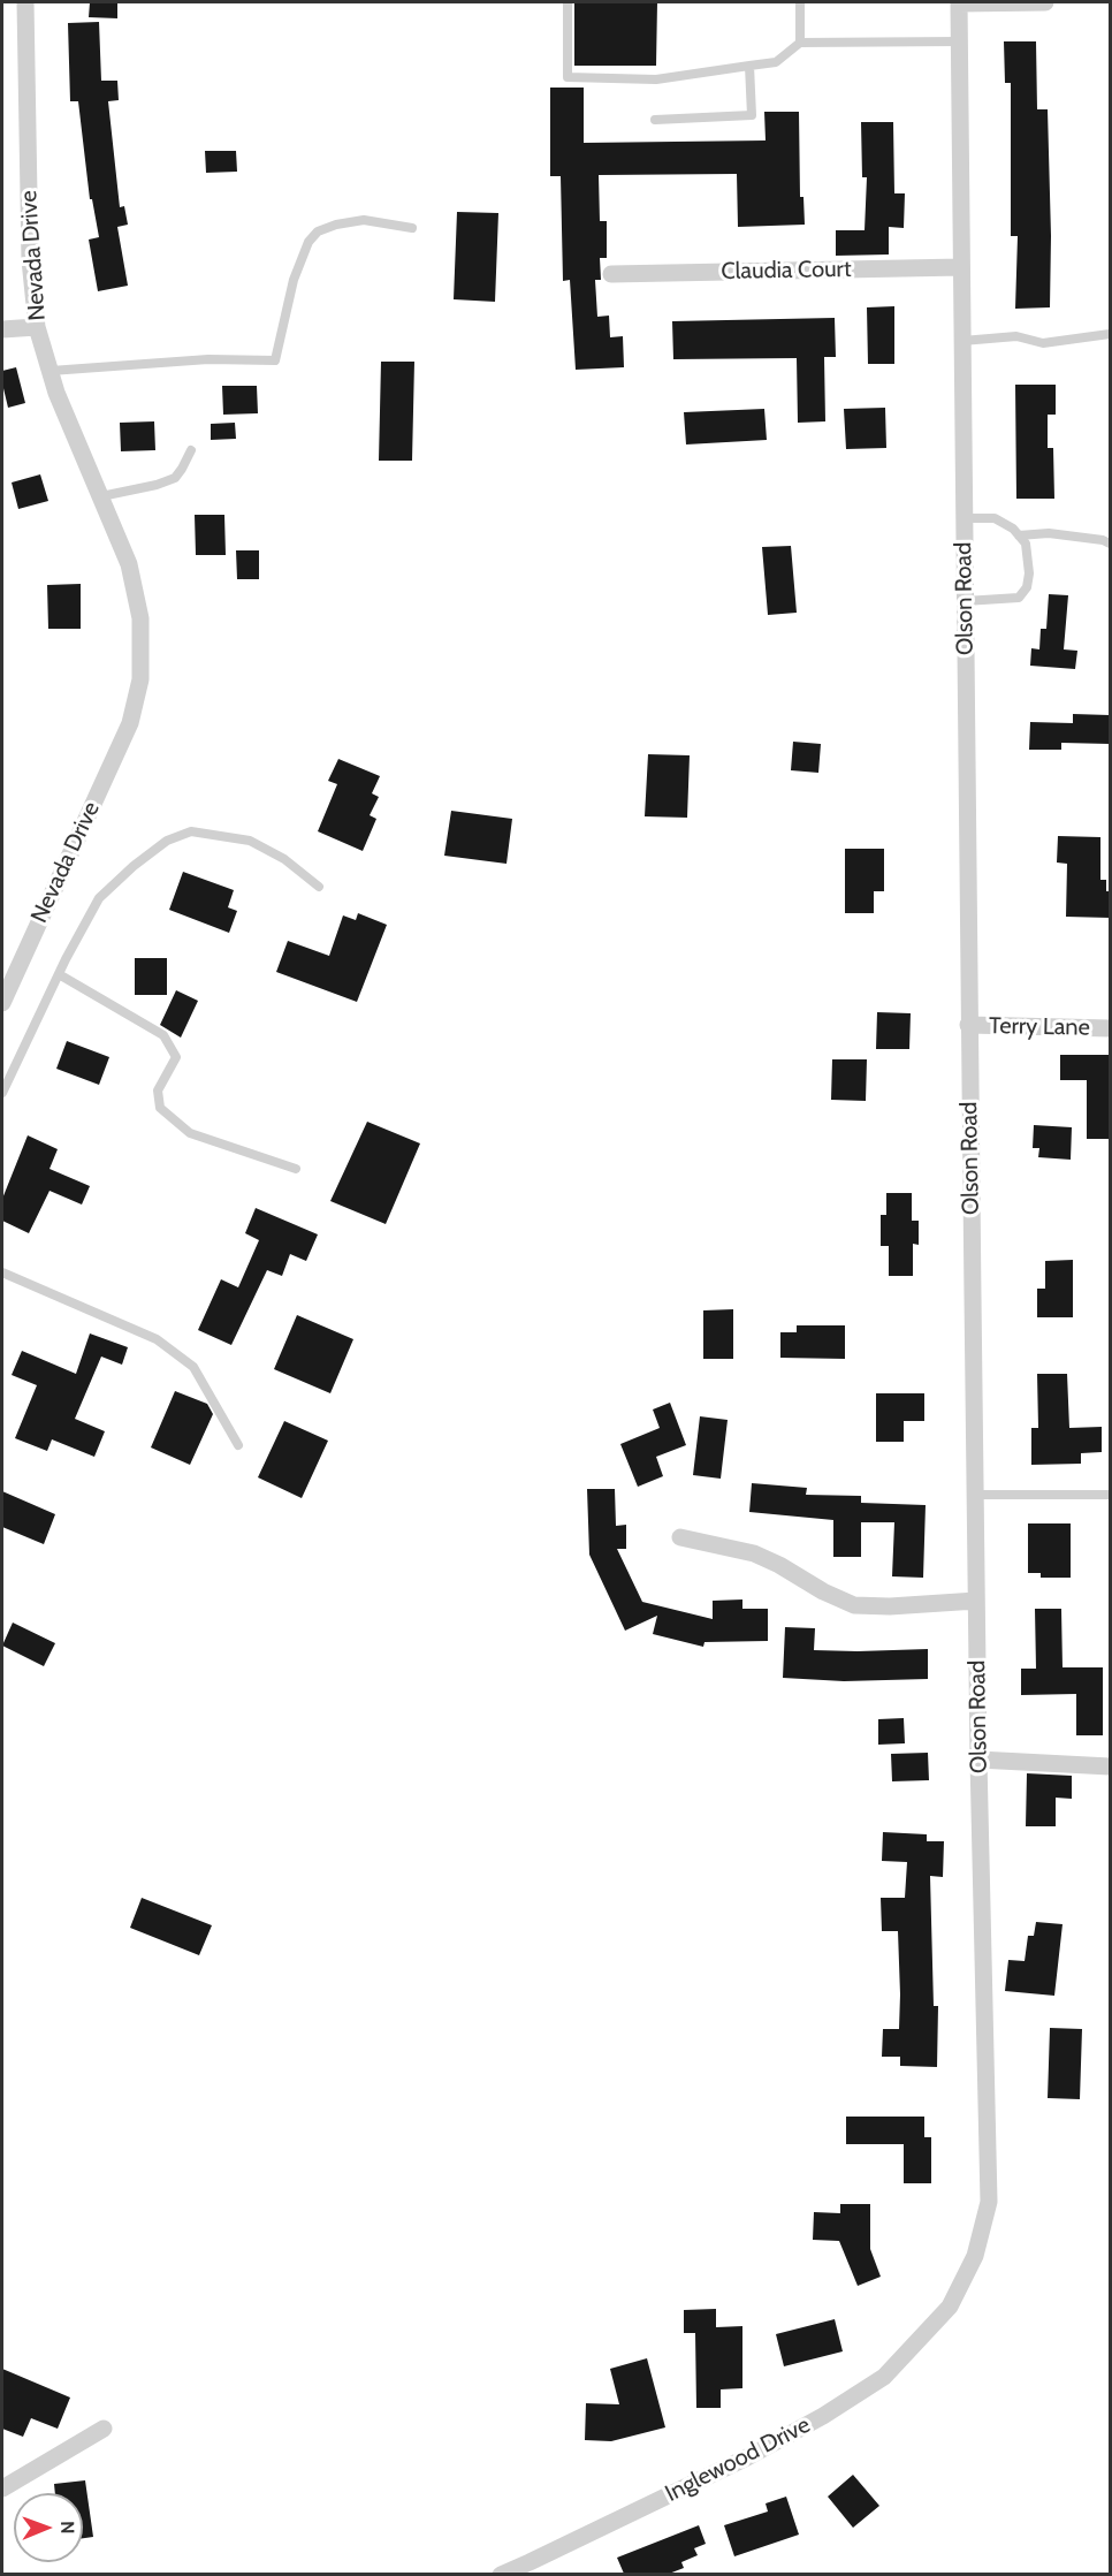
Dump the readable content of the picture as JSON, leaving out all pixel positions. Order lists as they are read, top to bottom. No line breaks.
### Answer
{"streets":{"street":["Nevada Drive","Claudia Court","Olson Road","Terry Lane","Inglewood Drive"]},"crossings":[["Claudia Court","Olson Road"],["Olson Road","Terry Lane"],["Olson Road","Inglewood Drive"]],"north":"right"}
